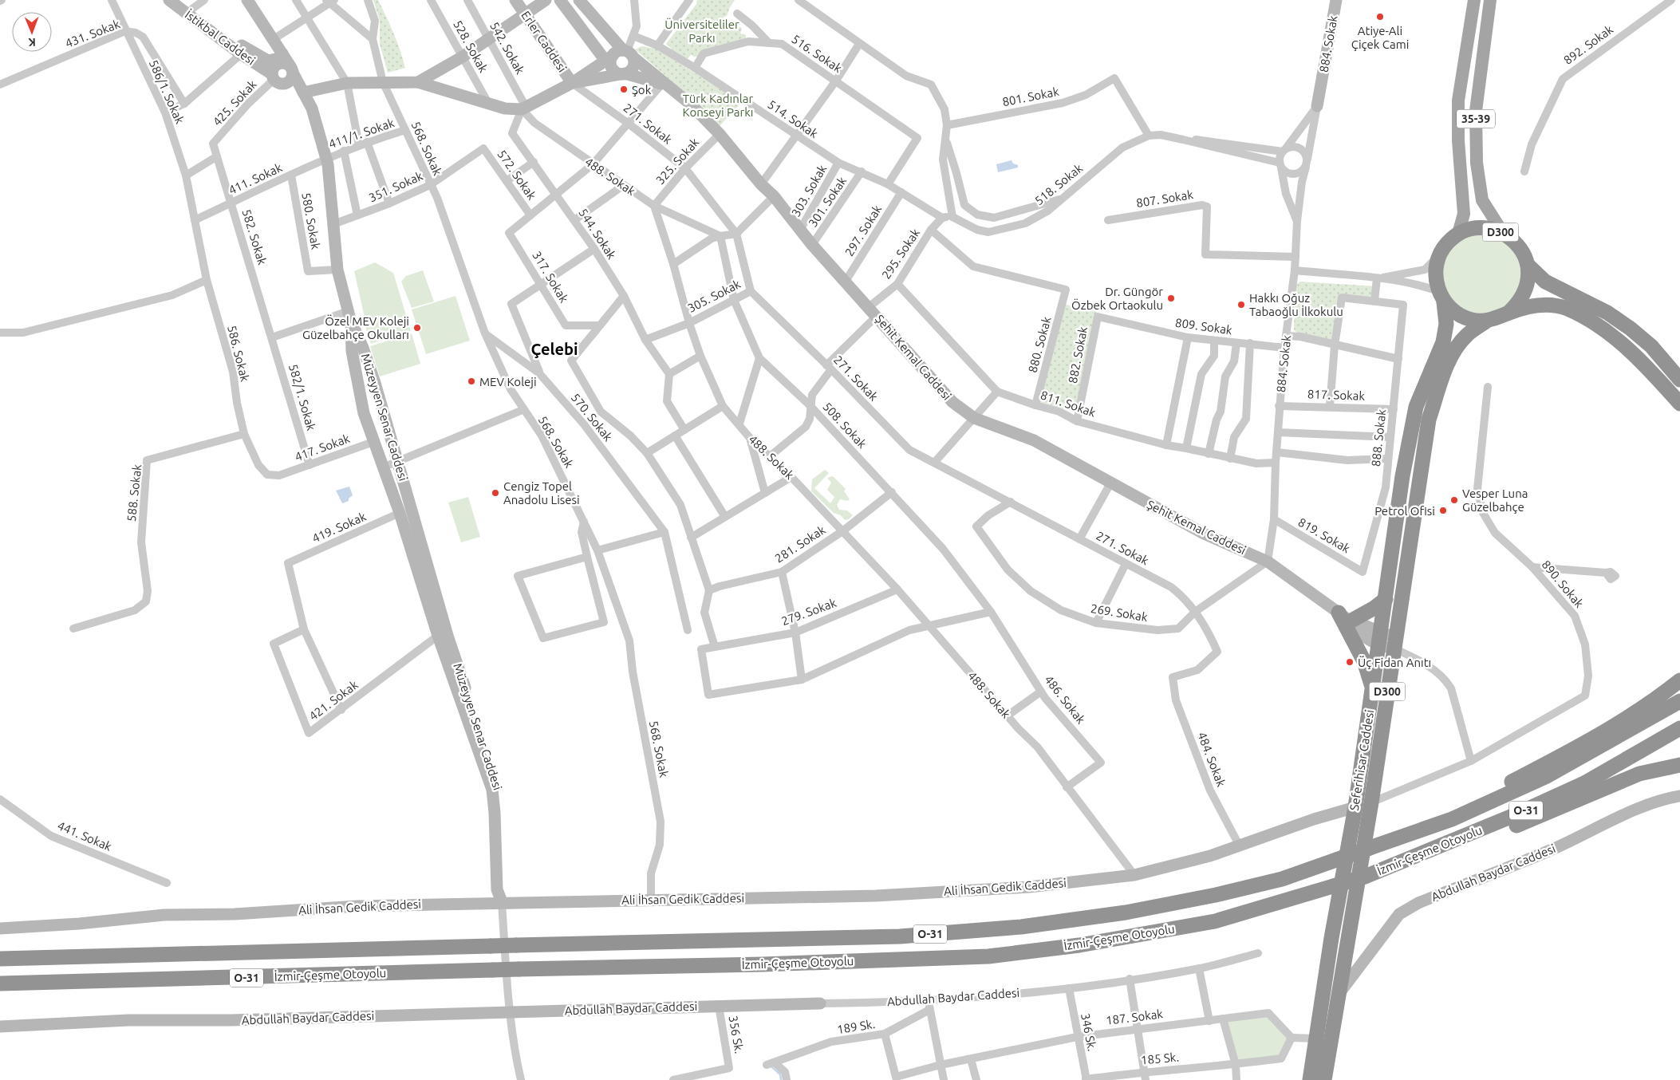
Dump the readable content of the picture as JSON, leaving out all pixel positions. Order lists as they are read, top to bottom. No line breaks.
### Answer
{"streets":{"highway":["D300","Seferihisar Caddesi","O-31","İzmir-Çeşme Otoyolu"],"main road":["İstikbal Caddesi","Erler Caddesi","884. Sokak","35-39","Şehit Kemal Caddesi","Müzeyyen Senar Caddesi","Abdullah Baydar Caddesi","Ali İhsan Gedik Caddesi"],"street":["431. Sokak","892. Sokak","528. Sokak","542. Sokak","516. Sokak","586/1. Sokak","801. Sokak","425. Sokak","514. Sokak","271. Sokak","411/1. Sokak","568. Sokak","325. Sokak","572. Sokak","488. Sokak","411. Sokak","518. Sokak","351. Sokak","303. Sokak","807. Sokak","301. Sokak","580. Sokak","297. Sokak","544. Sokak","582. Sokak","295. Sokak","317. Sokak","305. Sokak","809. Sokak","880. Sokak","586. Sokak","882. Sokak","817. Sokak","582/1. Sokak","811. Sokak","570. Sokak","508. Sokak","888. Sokak","417. Sokak","588. Sokak","419. Sokak","819. Sokak","281. Sokak","890. Sokak","279. Sokak","269. Sokak","486. Sokak","421. Sokak","484. Sokak","441. Sokak","187. Sokak","189 Sk.","346 Sk.","356 Sk.","185 Sk."]},"crossings":[["431. Sokak","586/1. Sokak"],["İstikbal Caddesi","425. Sokak"],["Erler Caddesi","271. Sokak"],["884. Sokak","518. Sokak"],["884. Sokak","807. Sokak"],["884. Sokak","809. Sokak"],["884. Sokak","Şehit Kemal Caddesi"],["884. Sokak","817. Sokak"],["884. Sokak","811. Sokak"],["884. Sokak","819. Sokak"],["884. Sokak","269. Sokak"],["542. Sokak","488. Sokak"],["542. Sokak","544. Sokak"],["516. Sokak","514. Sokak"],["586/1. Sokak","411. Sokak"],["586/1. Sokak","586. Sokak"],["801. Sokak","518. Sokak"],["425. Sokak","582. Sokak"],["514. Sokak","303. Sokak"],["514. Sokak","301. Sokak"],["514. Sokak","297. Sokak"],["514. Sokak","295. Sokak"],["35-39","D300"],["35-39","Seferihisar Caddesi"],["271. Sokak","325. Sokak"],["271. Sokak","295. Sokak"],["271. Sokak","317. Sokak"],["271. Sokak","305. Sokak"],["271. Sokak","269. Sokak"],["271. Sokak","484. Sokak"],["411/1. Sokak","568. Sokak"],["411/1. Sokak","411. Sokak"],["411/1. Sokak","Müzeyyen Senar Caddesi"],["568. Sokak","351. Sokak"],["568. Sokak","570. Sokak"],["568. Sokak","Ali İhsan Gedik Caddesi"],["325. Sokak","488. Sokak"],["325. Sokak","Şehit Kemal Caddesi"],["572. Sokak","351. Sokak"],["572. Sokak","317. Sokak"],["488. Sokak","544. Sokak"],["488. Sokak","295. Sokak"],["488. Sokak","317. Sokak"],["488. Sokak","305. Sokak"],["488. Sokak","281. Sokak"],["488. Sokak","279. Sokak"],["488. Sokak","486. Sokak"],["488. Sokak","Ali İhsan Gedik Caddesi"],["411. Sokak","580. Sokak"],["411. Sokak","582. Sokak"],["411. Sokak","586. Sokak"],["411. Sokak","Müzeyyen Senar Caddesi"],["351. Sokak","Müzeyyen Senar Caddesi"],["303. Sokak","Şehit Kemal Caddesi"],["301. Sokak","Şehit Kemal Caddesi"],["580. Sokak","Müzeyyen Senar Caddesi"],["297. Sokak","Şehit Kemal Caddesi"],["D300","Seferihisar Caddesi"],["544. Sokak","317. Sokak"],["544. Sokak","305. Sokak"],["582. Sokak","582/1. Sokak"],["295. Sokak","880. Sokak"],["295. Sokak","Şehit Kemal Caddesi"],["295. Sokak","811. Sokak"],["295. Sokak","508. Sokak"],["317. Sokak","Şehit Kemal Caddesi"],["305. Sokak","508. Sokak"],["809. Sokak","882. Sokak"],["880. Sokak","811. Sokak"],["586. Sokak","417. Sokak"],["586. Sokak","588. Sokak"],["882. Sokak","811. Sokak"],["Şehit Kemal Caddesi","269. Sokak"],["Şehit Kemal Caddesi","Seferihisar Caddesi"],["817. Sokak","888. Sokak"],["582/1. Sokak","417. Sokak"],["Müzeyyen Senar Caddesi","417. Sokak"],["Müzeyyen Senar Caddesi","419. Sokak"],["Müzeyyen Senar Caddesi","421. Sokak"],["Müzeyyen Senar Caddesi","Ali İhsan Gedik Caddesi"],["508. Sokak","281. Sokak"],["508. Sokak","486. Sokak"],["888. Sokak","819. Sokak"],["419. Sokak","421. Sokak"],["890. Sokak","Seferihisar Caddesi"],["484. Sokak","Ali İhsan Gedik Caddesi"],["Seferihisar Caddesi","Abdullah Baydar Caddesi"],["Seferihisar Caddesi","Ali İhsan Gedik Caddesi"],["Abdullah Baydar Caddesi","189 Sk."],["Abdullah Baydar Caddesi","346 Sk."],["Abdullah Baydar Caddesi","356 Sk."],["187. Sokak","346 Sk."],["187. Sokak","185 Sk."],["346 Sk.","185 Sk."]],"districts":["Çelebi"],"parks":["Üniversiteliler Parkı","Türk Kadınlar Konseyi Parkı"],"places":["Atiye-Ali Çiçek Cami","Şok","Dr. Güngör Özbek Ortaokulu","Hakkı Oğuz Tabaoğlu İlkokulu","Özel MEV Koleji Güzelbahçe Okulları","MEV Koleji","Cengiz Topel Anadolu Lisesi","Vesper Luna Güzelbahçe","Petrol Ofisi","Üç Fidan Anıtı"],"north":"bottom"}
